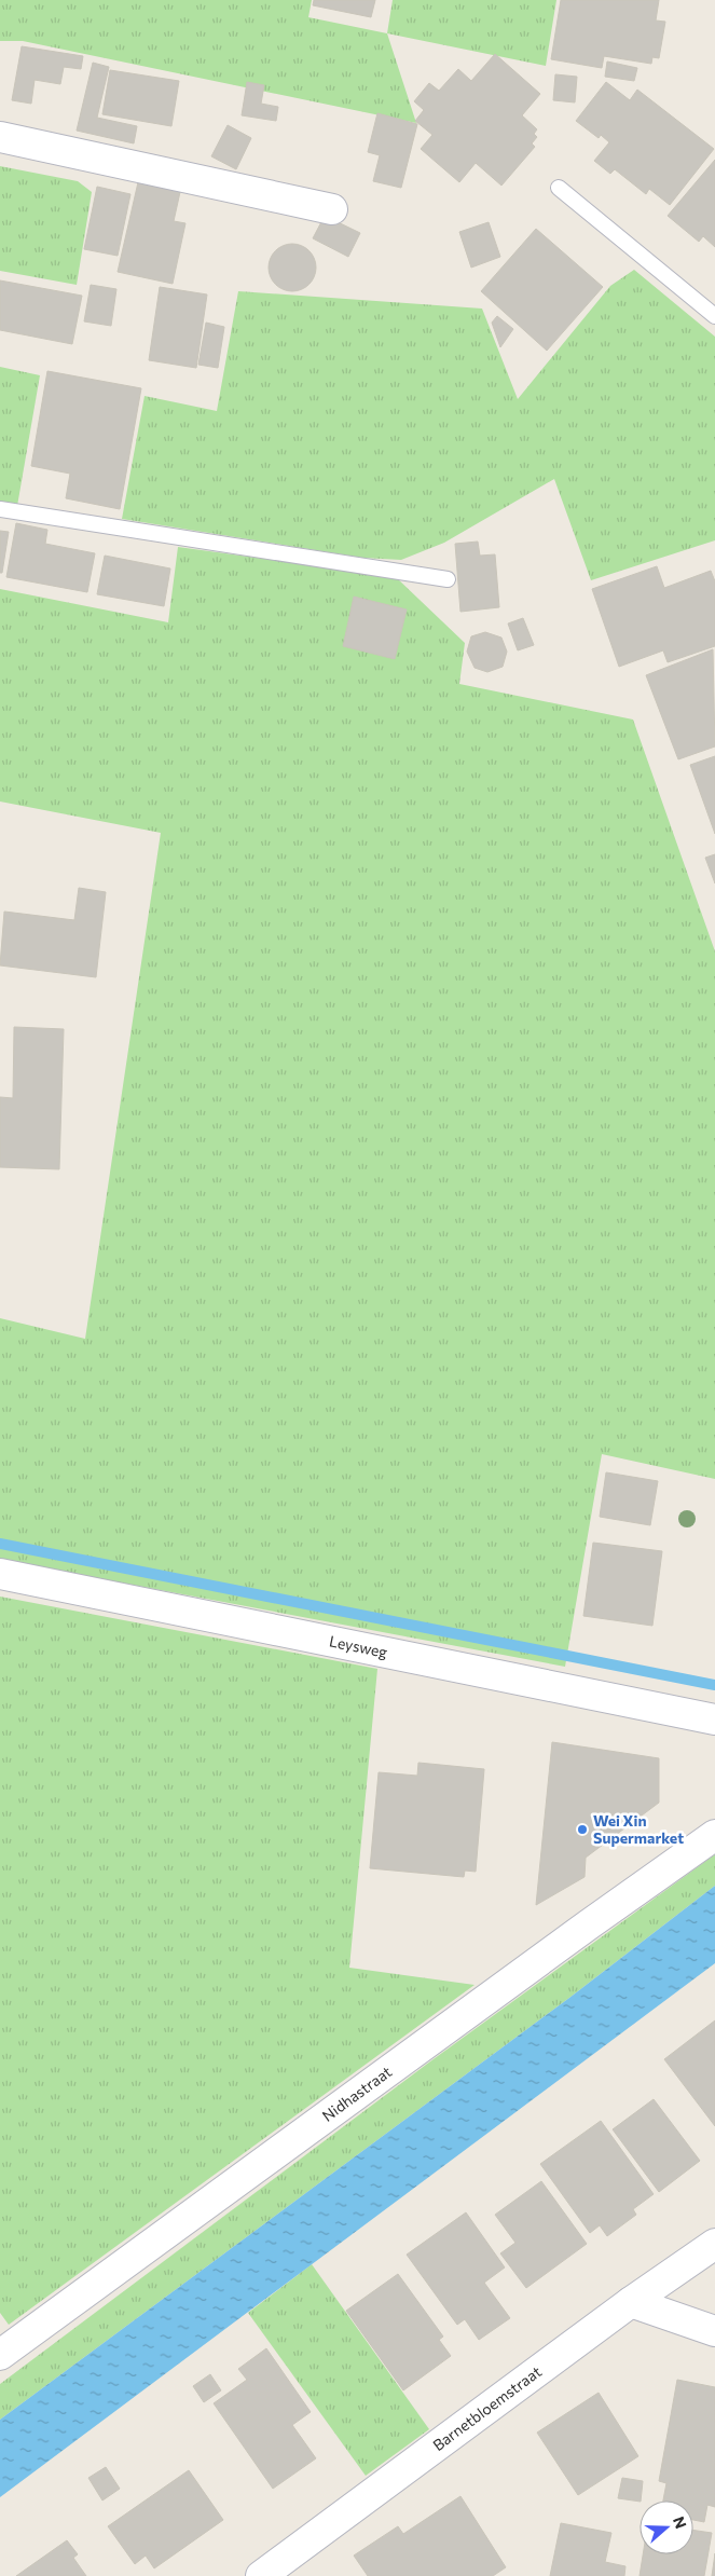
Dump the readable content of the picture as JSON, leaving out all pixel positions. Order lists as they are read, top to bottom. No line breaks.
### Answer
{"streets":{"street":["Leysweg","Nidhastraat","Barnetbloemstraat"]},"places":["Wei Xin Supermarket"],"north":"right"}
